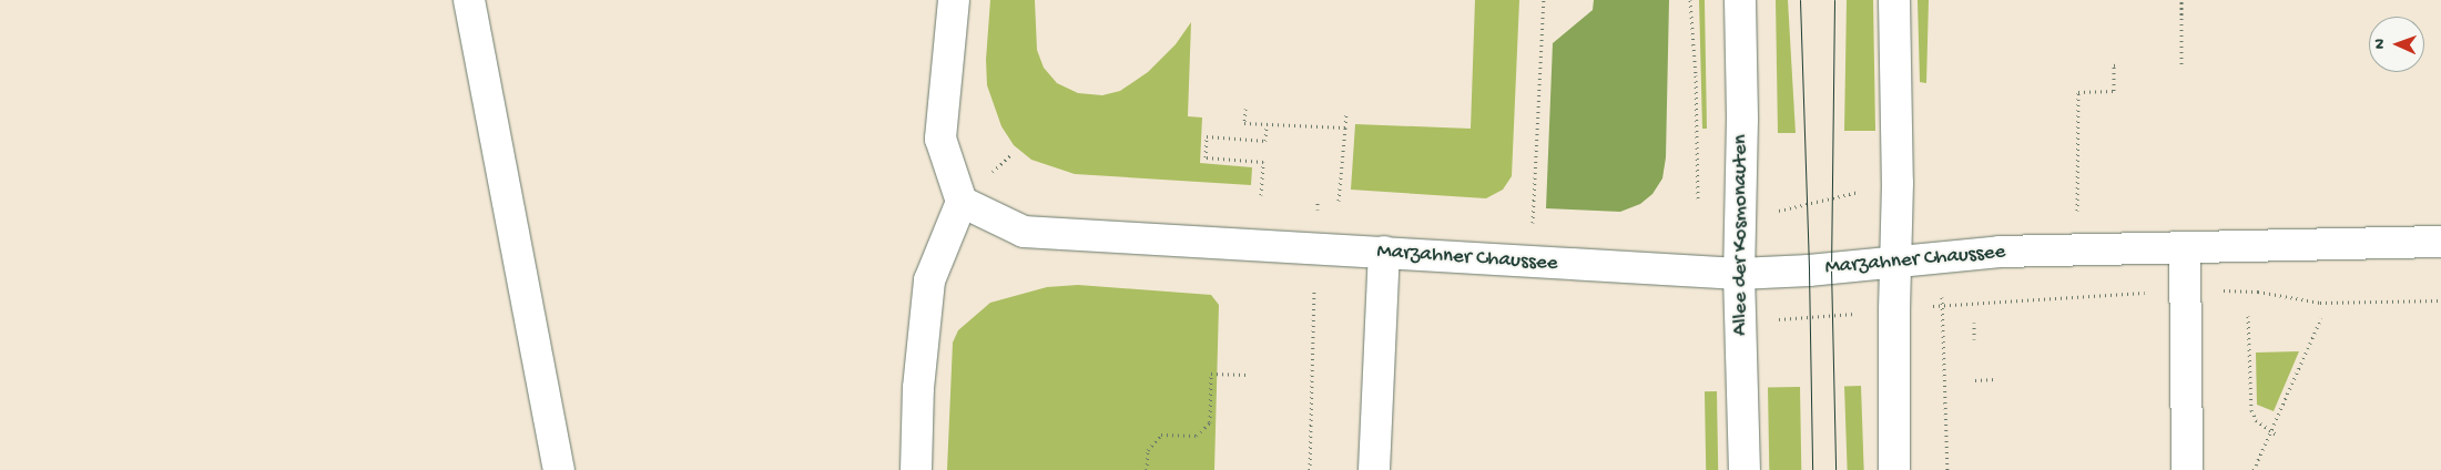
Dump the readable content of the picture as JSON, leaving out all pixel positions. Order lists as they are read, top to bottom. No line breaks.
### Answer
{"streets":{"street":["Allee der Kosmonauten","Marzahner Chaussee"]},"crossings":[["Allee der Kosmonauten","Marzahner Chaussee"]],"north":"left"}
